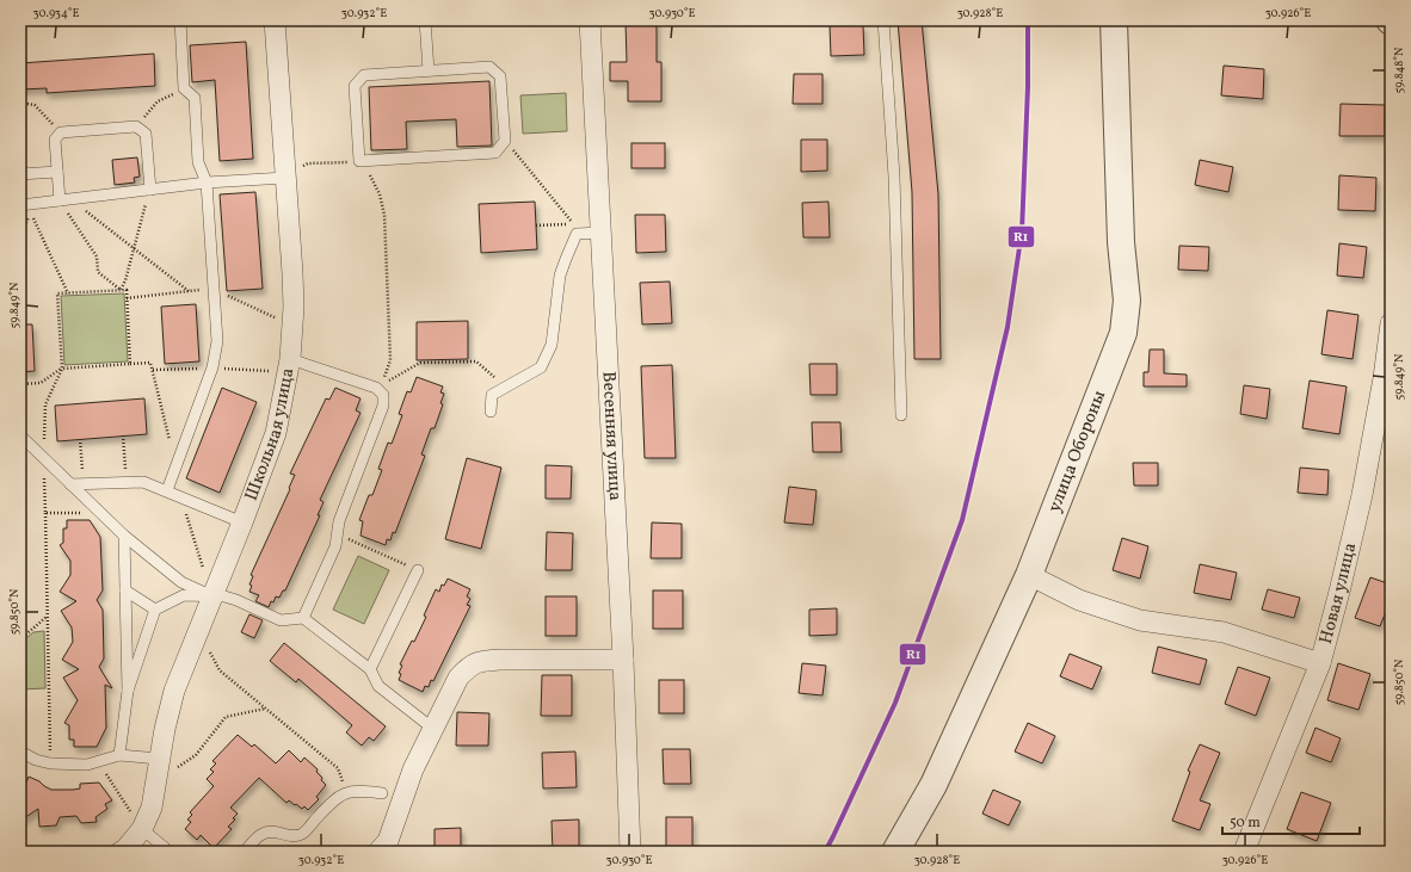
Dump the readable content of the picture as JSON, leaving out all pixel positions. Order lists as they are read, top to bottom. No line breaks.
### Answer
{"streets":{"street":["Школьная улица","Весенняя улица","улица Обороны","Новая улица"]},"lines":["transit line R1"],"scale_bar":"50 m","coordinates":["30.934°E","30.932°E","30.930°E","30.928°E","30.926°E","59.848°N","59.849°N","59.850°N"]}
